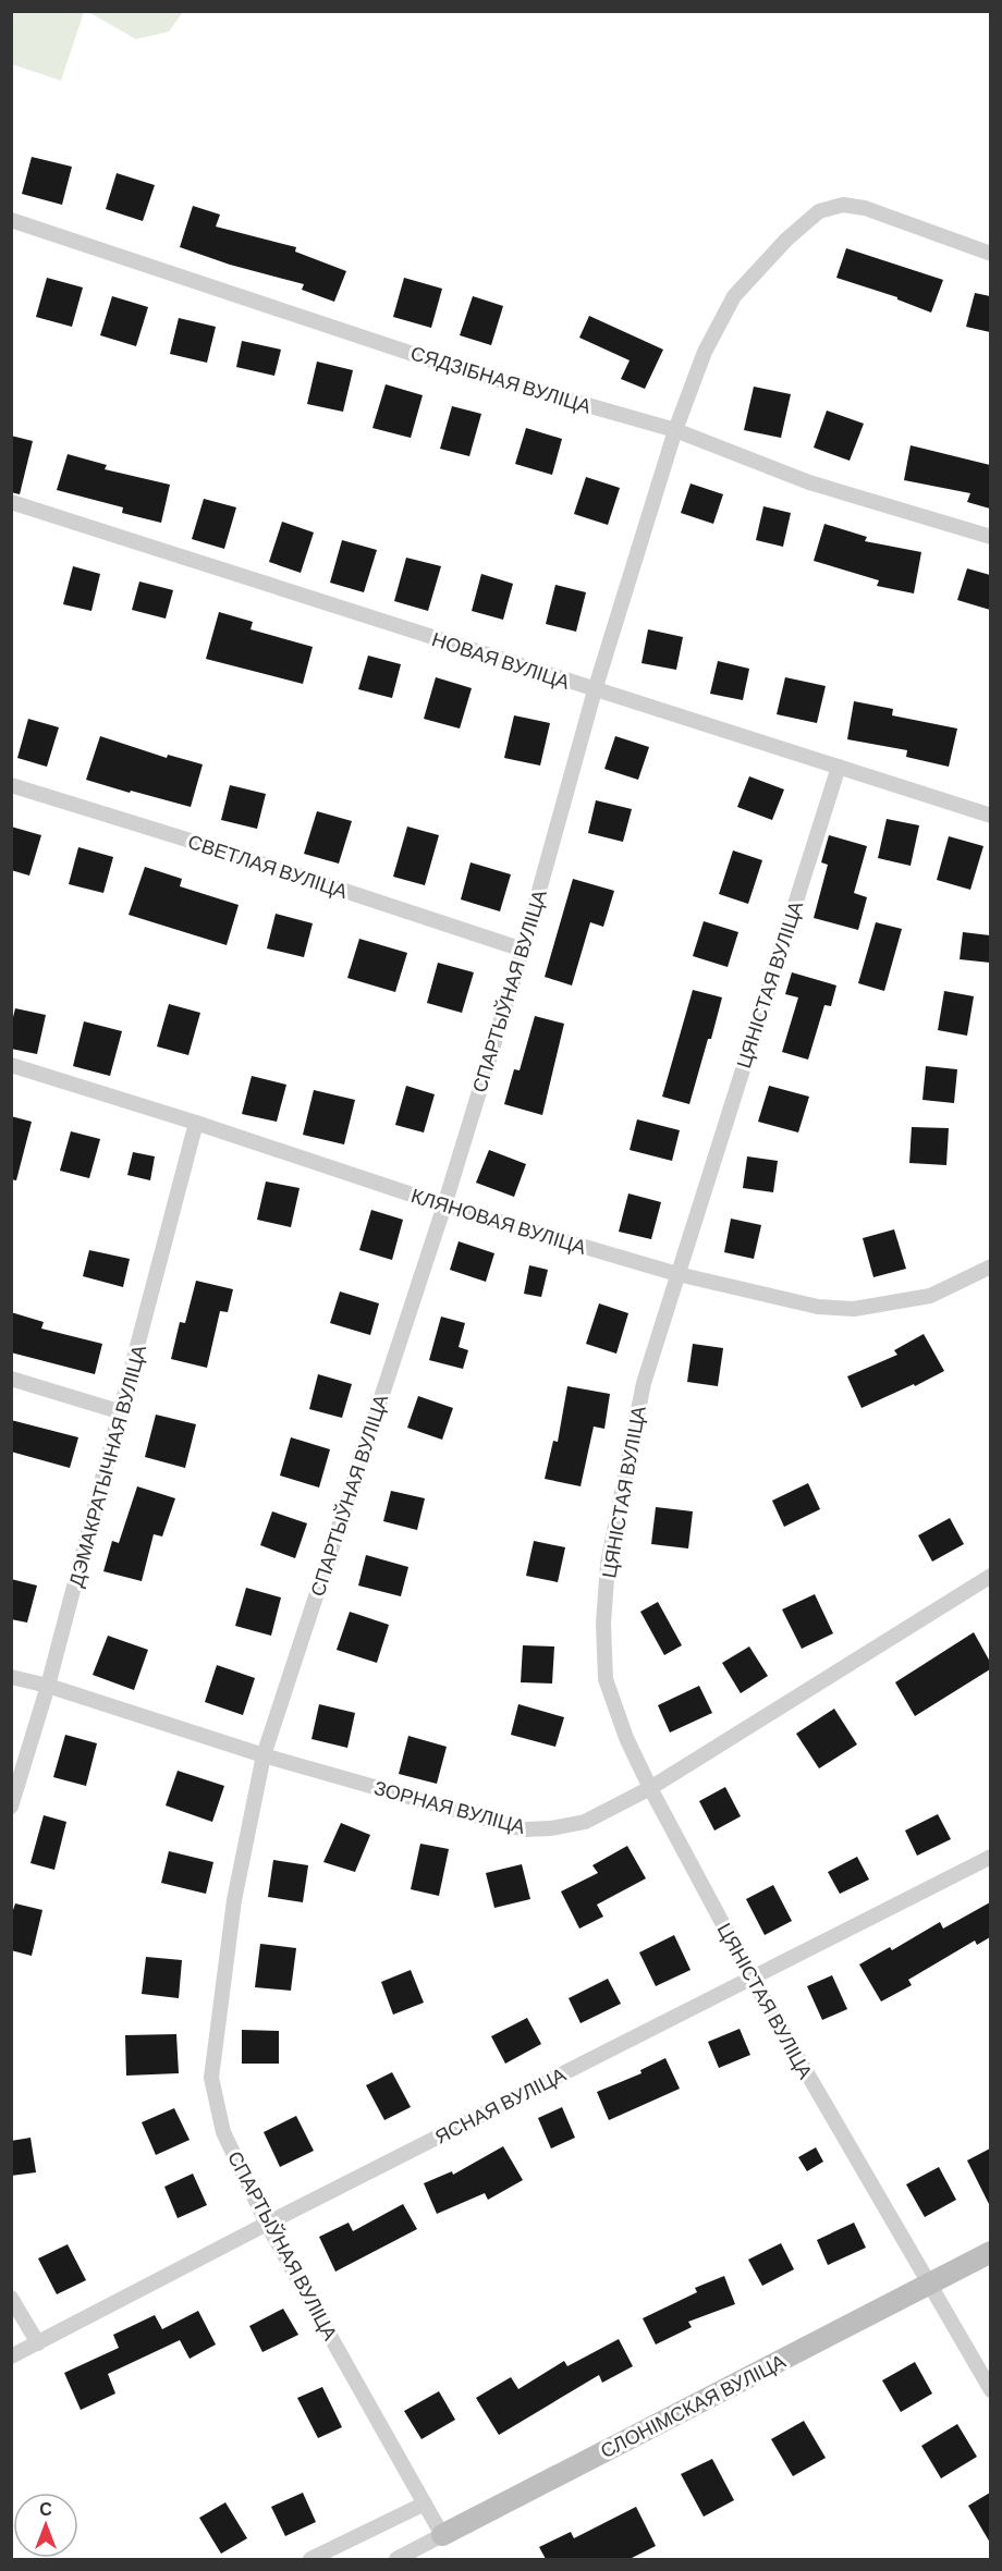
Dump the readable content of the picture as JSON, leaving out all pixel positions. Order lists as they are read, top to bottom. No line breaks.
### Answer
{"streets":{"street":["СЯДЗІБНАЯ ВУЛІЦА","НОВАЯ ВУЛІЦА","СВЕТЛАЯ ВУЛІЦА","ЦЯНІСТАЯ ВУЛІЦА","СПАРТЫЎНАЯ ВУЛІЦА","КЛЯНОВАЯ ВУЛІЦА","ДЭМАКРАТЫЧНАЯ ВУЛІЦА","ЗОРНАЯ ВУЛІЦА","ЯСНАЯ ВУЛІЦА","СЛОНІМСКАЯ ВУЛІЦА"]},"crossings":[["СЯДЗІБНАЯ ВУЛІЦА","СПАРТЫЎНАЯ ВУЛІЦА"],["НОВАЯ ВУЛІЦА","ЦЯНІСТАЯ ВУЛІЦА"],["НОВАЯ ВУЛІЦА","СПАРТЫЎНАЯ ВУЛІЦА"],["СВЕТЛАЯ ВУЛІЦА","СПАРТЫЎНАЯ ВУЛІЦА"],["ЦЯНІСТАЯ ВУЛІЦА","КЛЯНОВАЯ ВУЛІЦА"],["ЦЯНІСТАЯ ВУЛІЦА","ЗОРНАЯ ВУЛІЦА"],["ЦЯНІСТАЯ ВУЛІЦА","ЯСНАЯ ВУЛІЦА"],["ЦЯНІСТАЯ ВУЛІЦА","СЛОНІМСКАЯ ВУЛІЦА"],["СПАРТЫЎНАЯ ВУЛІЦА","КЛЯНОВАЯ ВУЛІЦА"],["СПАРТЫЎНАЯ ВУЛІЦА","ЗОРНАЯ ВУЛІЦА"],["СПАРТЫЎНАЯ ВУЛІЦА","ЯСНАЯ ВУЛІЦА"],["СПАРТЫЎНАЯ ВУЛІЦА","СЛОНІМСКАЯ ВУЛІЦА"],["КЛЯНОВАЯ ВУЛІЦА","ДЭМАКРАТЫЧНАЯ ВУЛІЦА"],["ДЭМАКРАТЫЧНАЯ ВУЛІЦА","ЗОРНАЯ ВУЛІЦА"]],"north":"top"}
